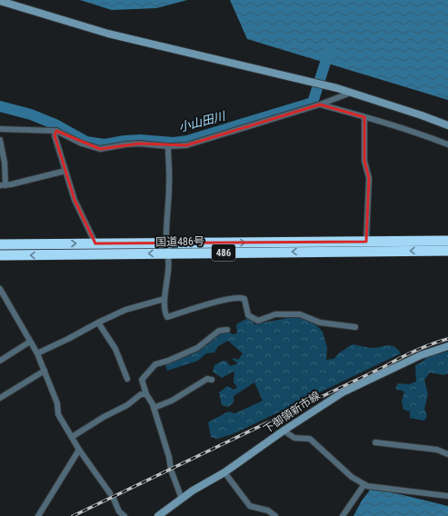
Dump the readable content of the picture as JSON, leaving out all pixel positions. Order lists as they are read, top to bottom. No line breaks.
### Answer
{"streets":{"highway":["国道486号","486"],"street":["下御領新市線"]},"water":["小山田川"]}
